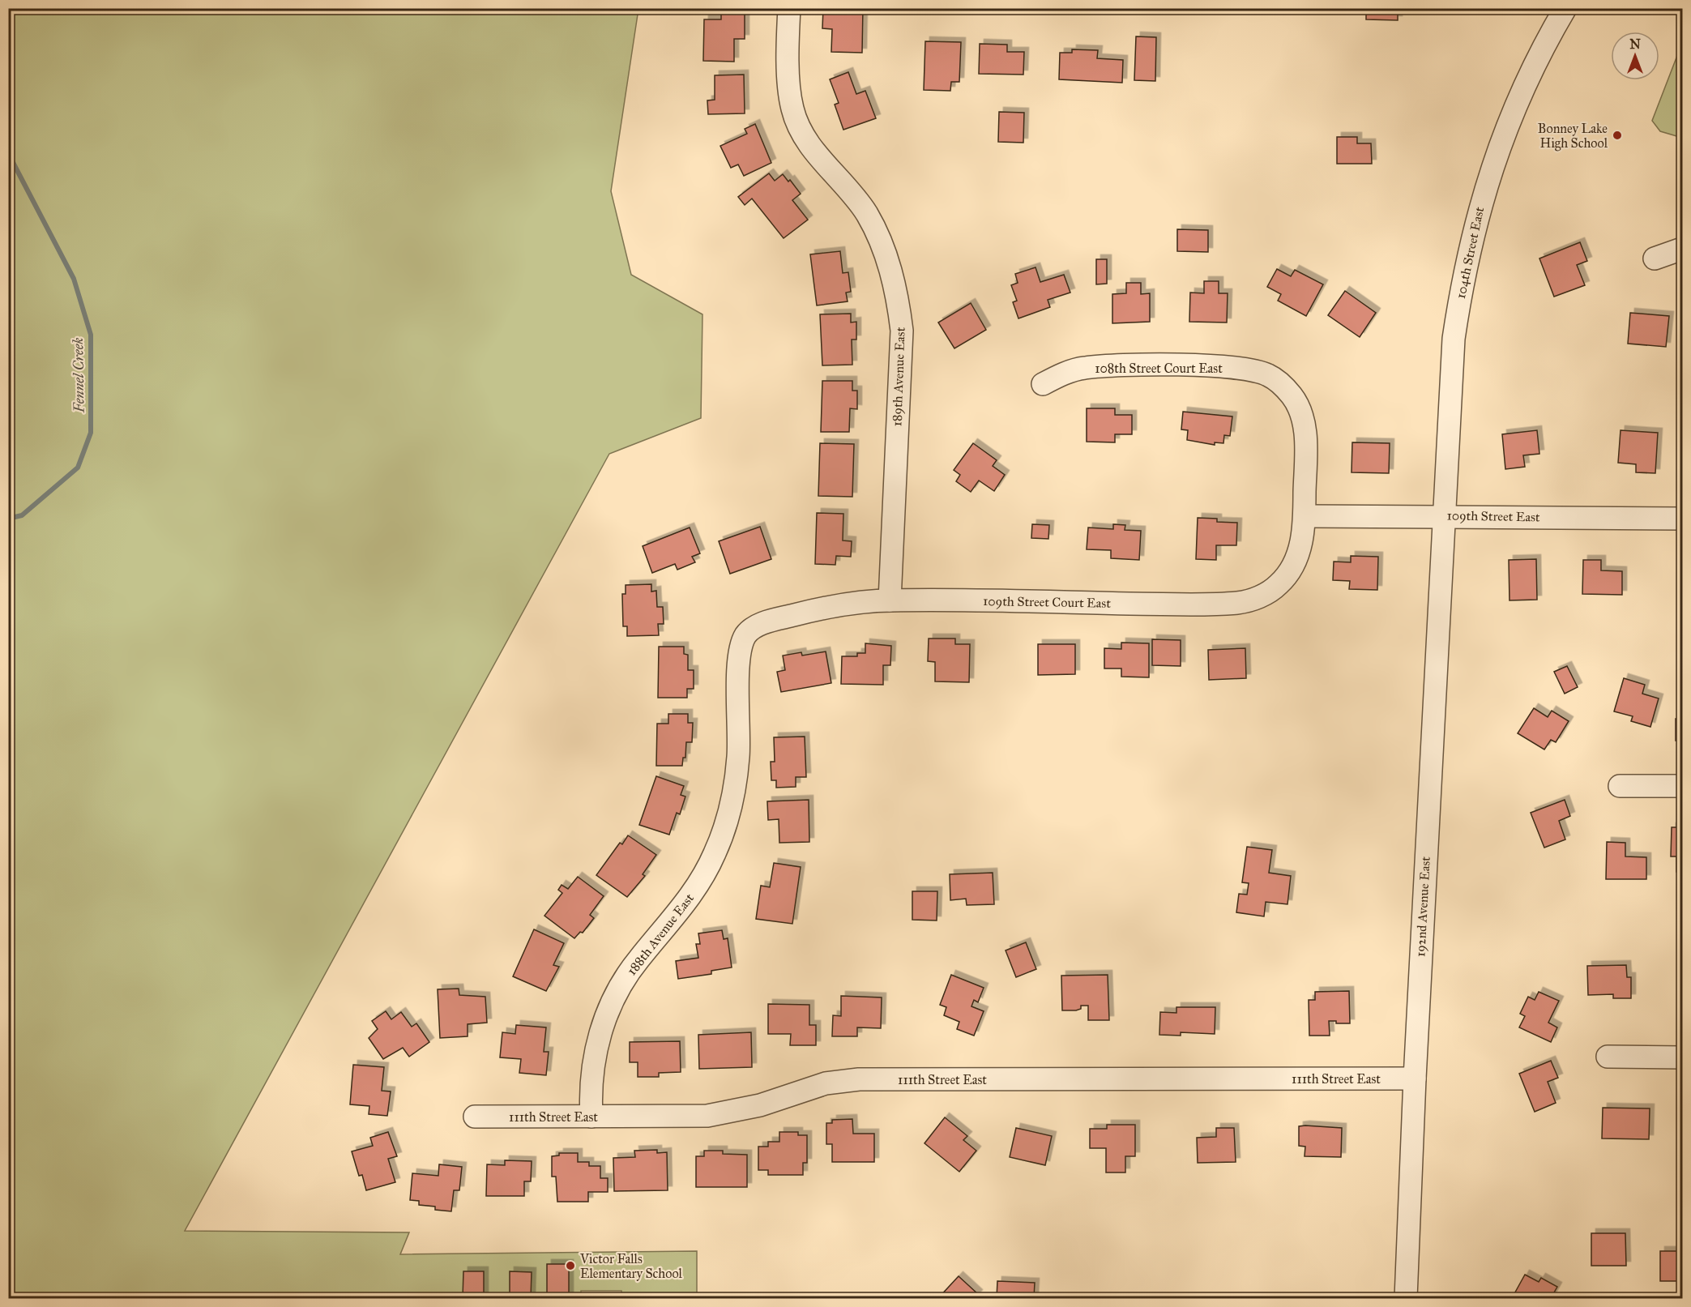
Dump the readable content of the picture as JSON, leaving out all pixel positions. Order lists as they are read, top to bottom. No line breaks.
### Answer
{"streets":{"street":["104th Street East","108th Street Court East","189th Avenue East","109th Street East","109th Street Court East","192nd Avenue East","188th Avenue East","111th Street East"]},"crossings":[["104th Street East","109th Street East"],["104th Street East","192nd Avenue East"],["108th Street Court East","109th Street East"],["108th Street Court East","109th Street Court East"],["189th Avenue East","109th Street Court East"],["109th Street East","109th Street Court East"],["109th Street East","192nd Avenue East"],["109th Street Court East","188th Avenue East"],["192nd Avenue East","111th Street East"],["188th Avenue East","111th Street East"]],"water":["Fennel Creek"],"places":["Bonney Lake High School","Victor Falls Elementary School"],"north":"top"}
